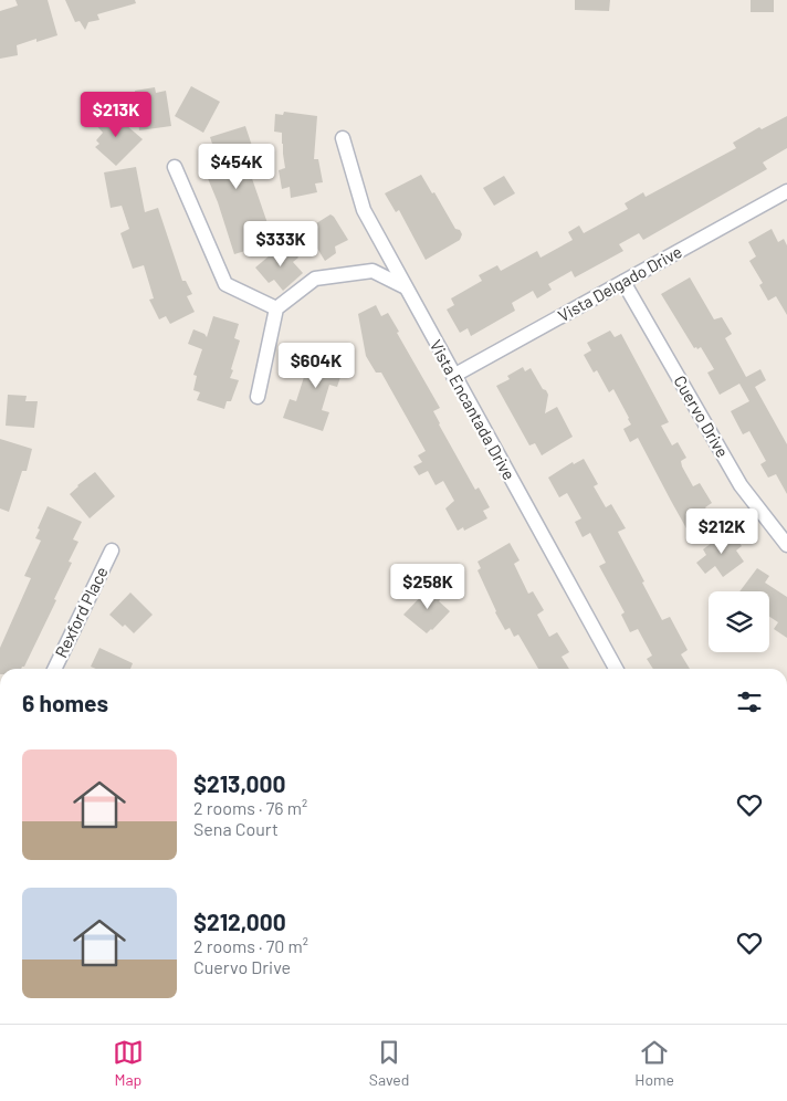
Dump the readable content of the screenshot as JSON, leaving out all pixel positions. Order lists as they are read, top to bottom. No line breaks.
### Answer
{"streets":{"street":["Vista Delgado Drive","Vista Encantada Drive","Cuervo Drive","Rexford Place"]},"crossings":[["Vista Delgado Drive","Vista Encantada Drive"],["Vista Delgado Drive","Cuervo Drive"]],"page":{"price":["$213K","$454K","$333K","$604K","$212K","$258K"],"heading":"6 homes","list":[{"name":"$213,000","note":"2 rooms · 76 m² · Sena Court"},{"name":"$212,000","note":"2 rooms · 70 m² · Cuervo Drive"}],"tabs":["Map","Saved","Home"]}}
